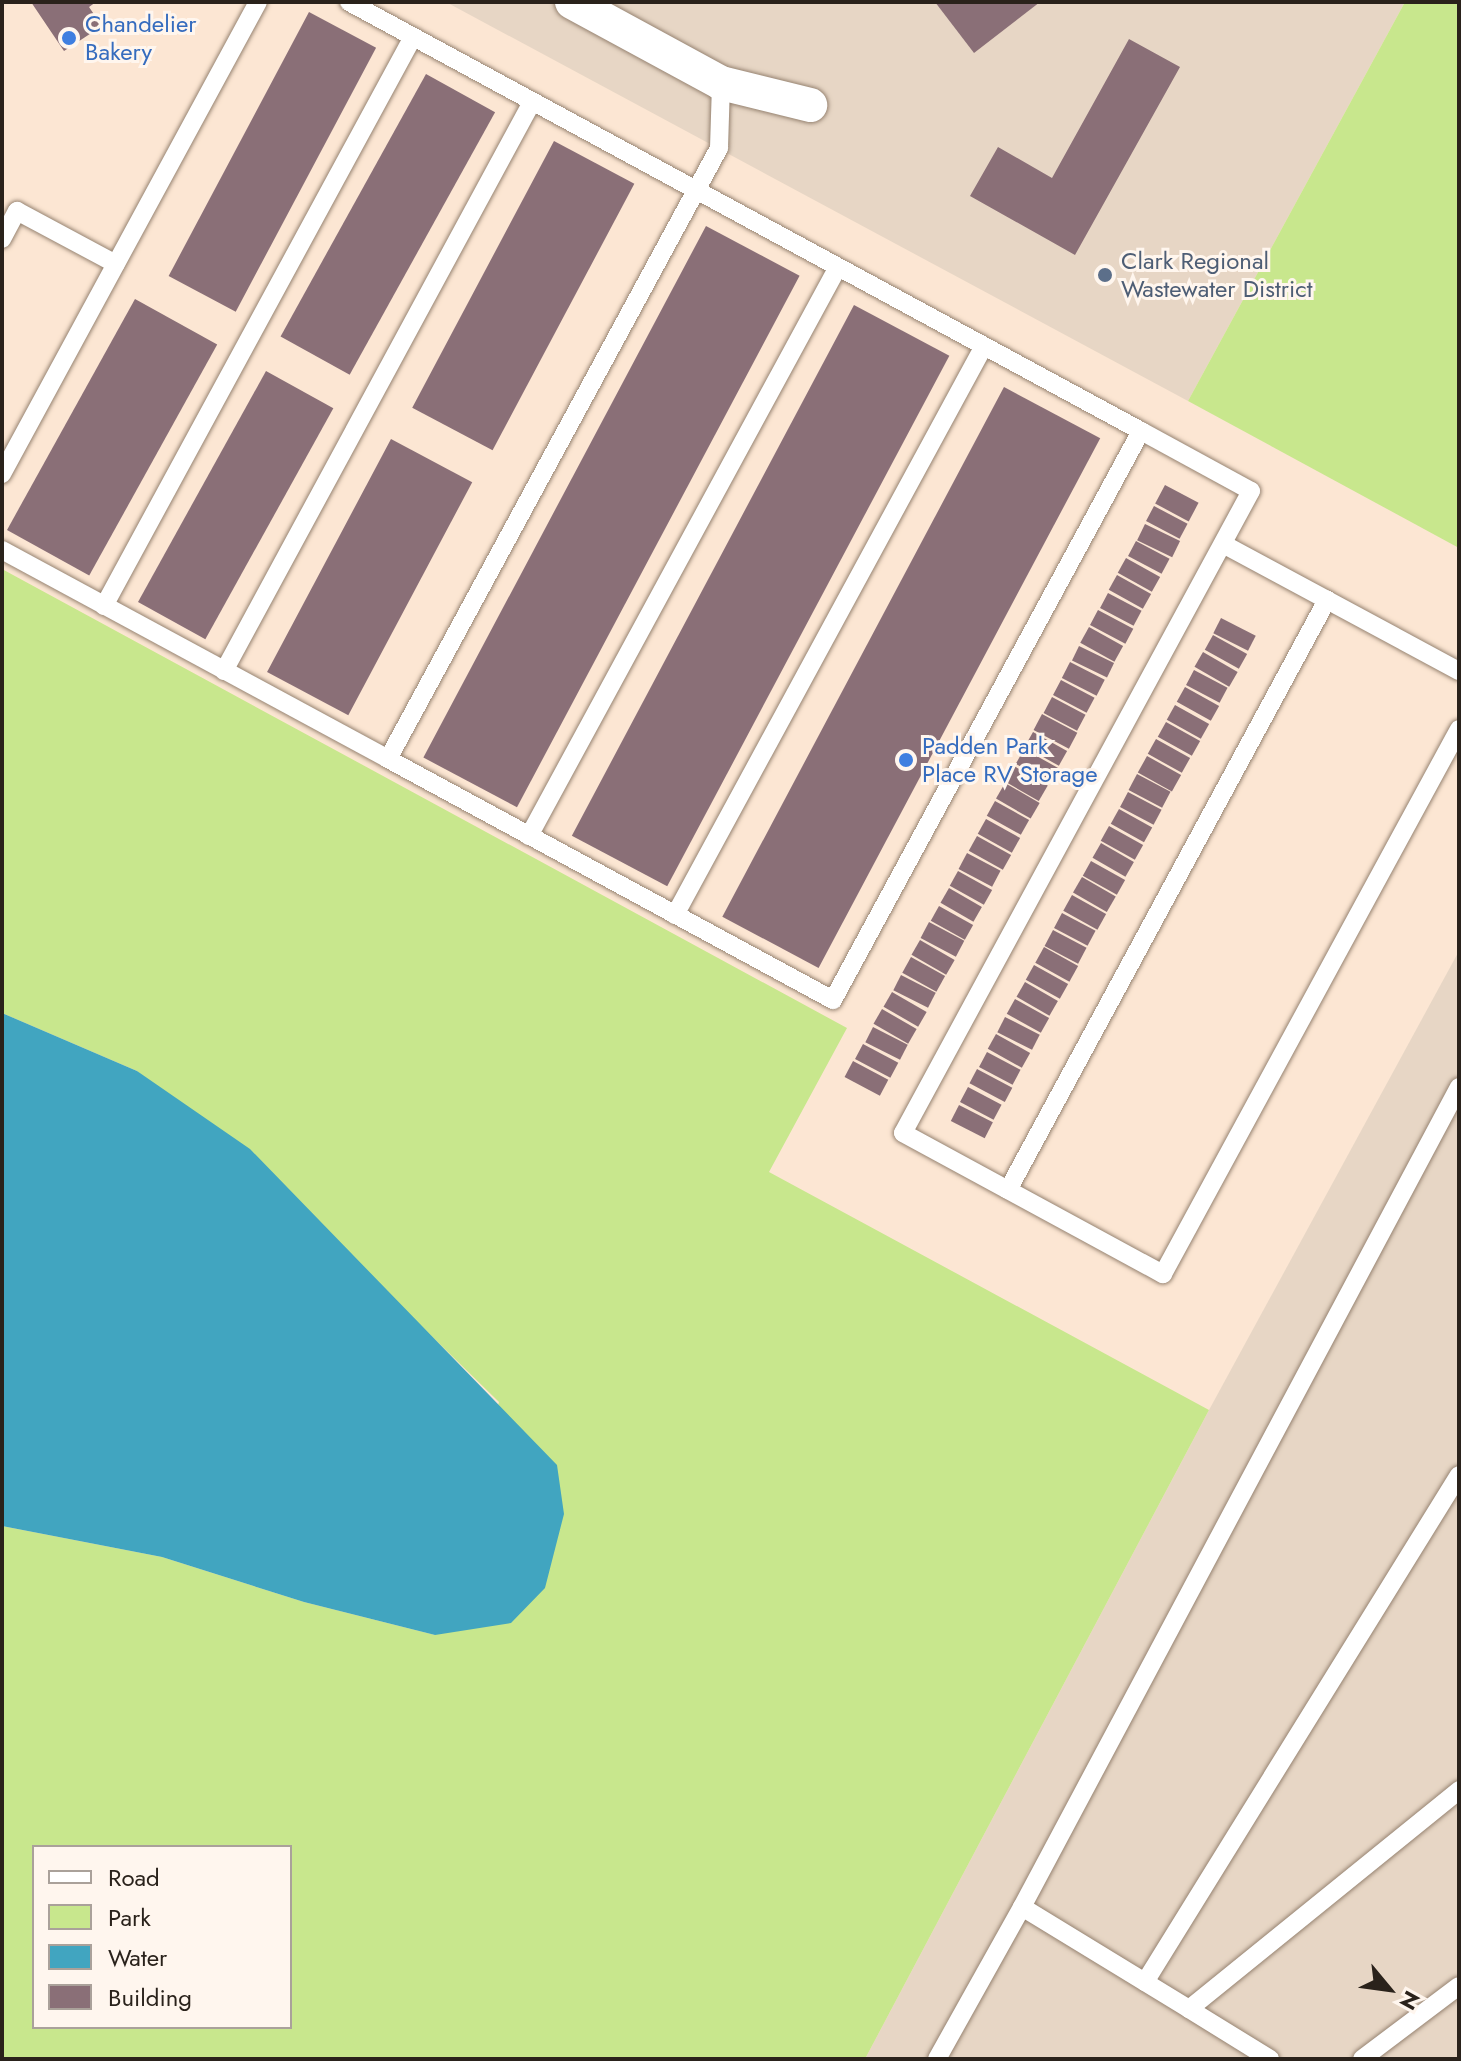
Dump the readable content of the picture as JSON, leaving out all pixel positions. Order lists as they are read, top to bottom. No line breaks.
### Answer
{"places":["Chandelier Bakery","Clark Regional Wastewater District","Padden Park Place RV Storage"],"legend":["Road","Park","Water","Building"],"north":"bottom right"}
